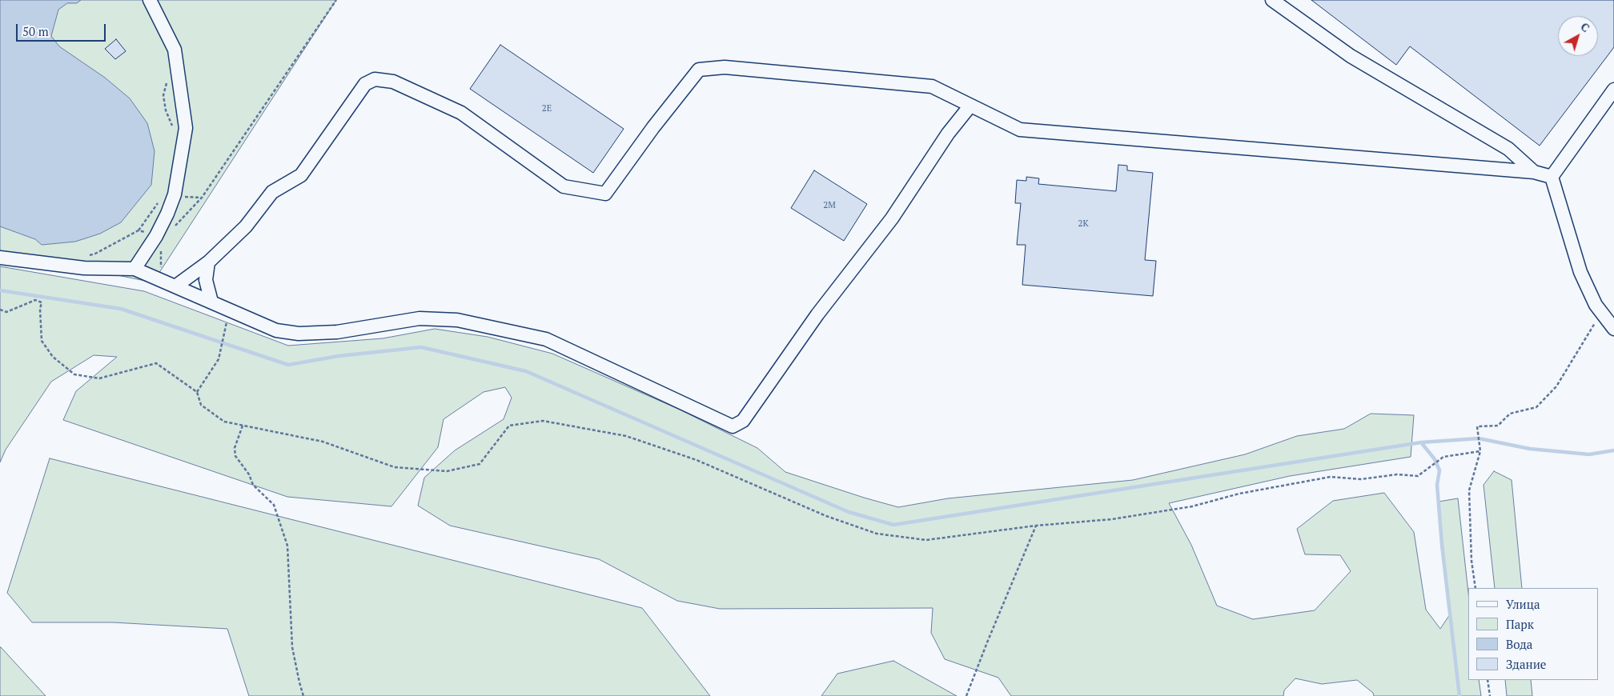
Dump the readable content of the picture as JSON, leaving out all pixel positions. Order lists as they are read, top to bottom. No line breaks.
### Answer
{"house_numbers":["2Е","2М","2К"],"legend":["Улица","Парк","Вода","Здание"],"scale_bar":"50 m","north":"top right"}
